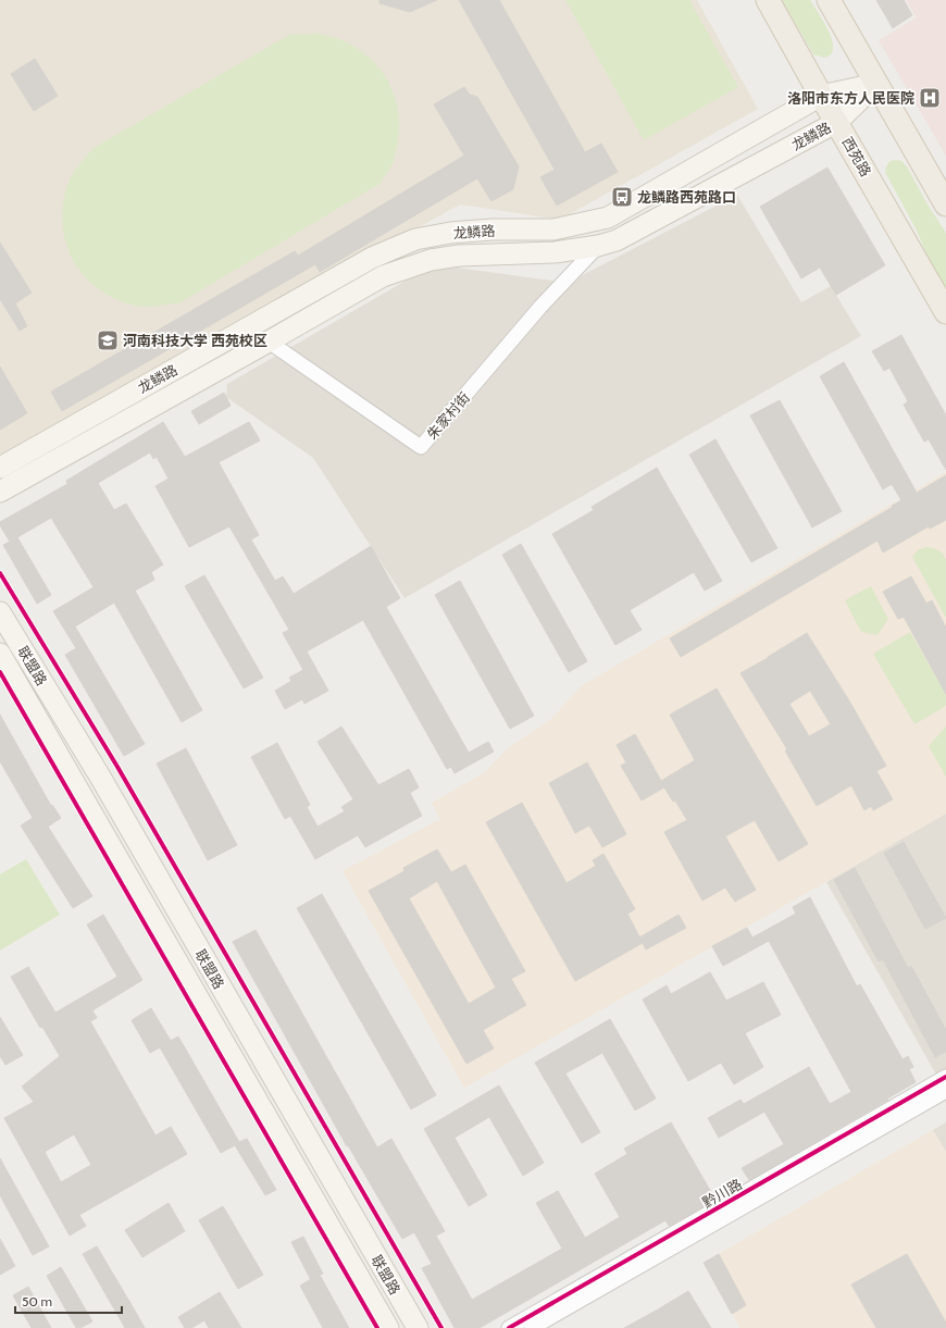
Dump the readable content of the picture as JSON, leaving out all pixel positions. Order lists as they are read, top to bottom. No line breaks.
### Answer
{"streets":{"main road":["龙鳞路","西苑路","联盟路"],"street":["朱家村街","黔川路"]},"crossings":[["龙鳞路","西苑路"],["龙鳞路","朱家村街"]],"places":{"hospital":["洛阳市东方人民医院"],"bus stop":["龙鳞路西苑路口"],"school or university":["河南科技大学 西苑校区"]},"scale_bar":"50 m"}
